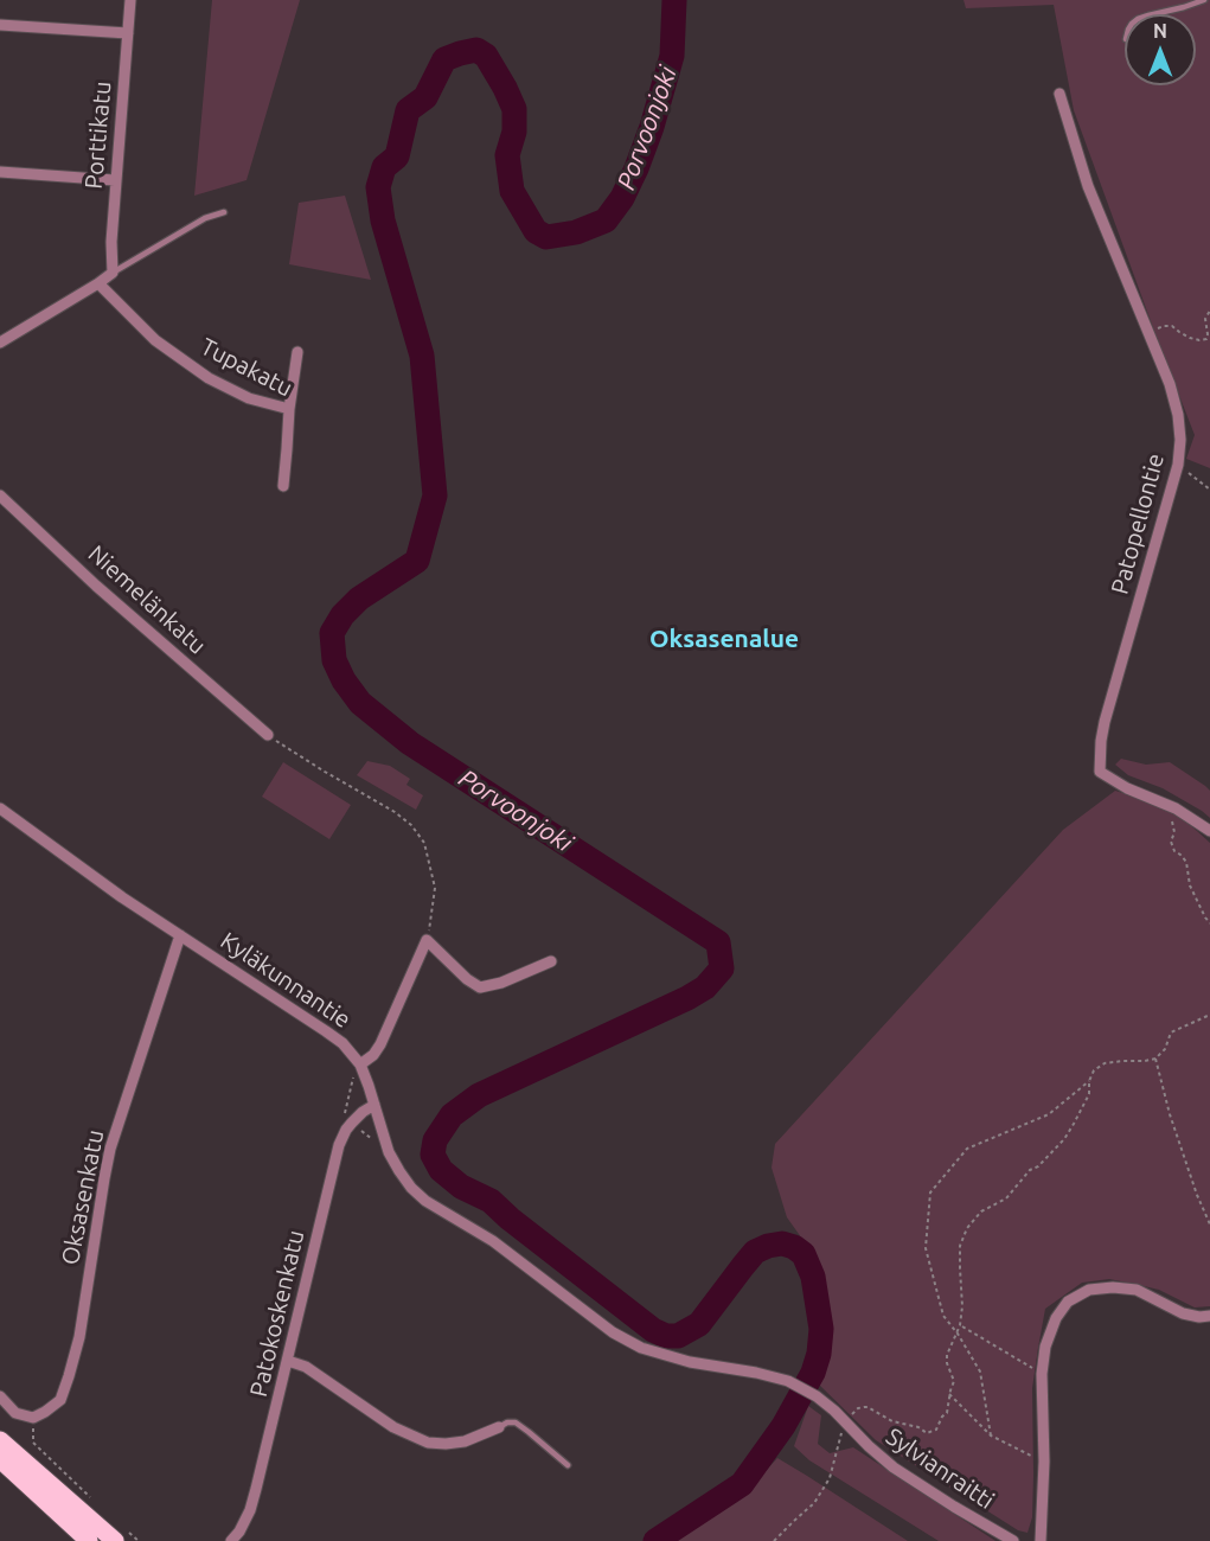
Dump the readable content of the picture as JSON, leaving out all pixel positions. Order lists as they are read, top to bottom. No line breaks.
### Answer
{"streets":{"street":["Porttikatu","Tupakatu","Patopellontie","Niemelänkatu","Kyläkunnantie","Oksasenkatu","Patokoskenkatu","Sylvianraitti"]},"crossings":[["Kyläkunnantie","Oksasenkatu"],["Kyläkunnantie","Patokoskenkatu"],["Kyläkunnantie","Sylvianraitti"]],"districts":["Oksasenalue"],"water":["Porvoonjoki"],"north":"top"}
